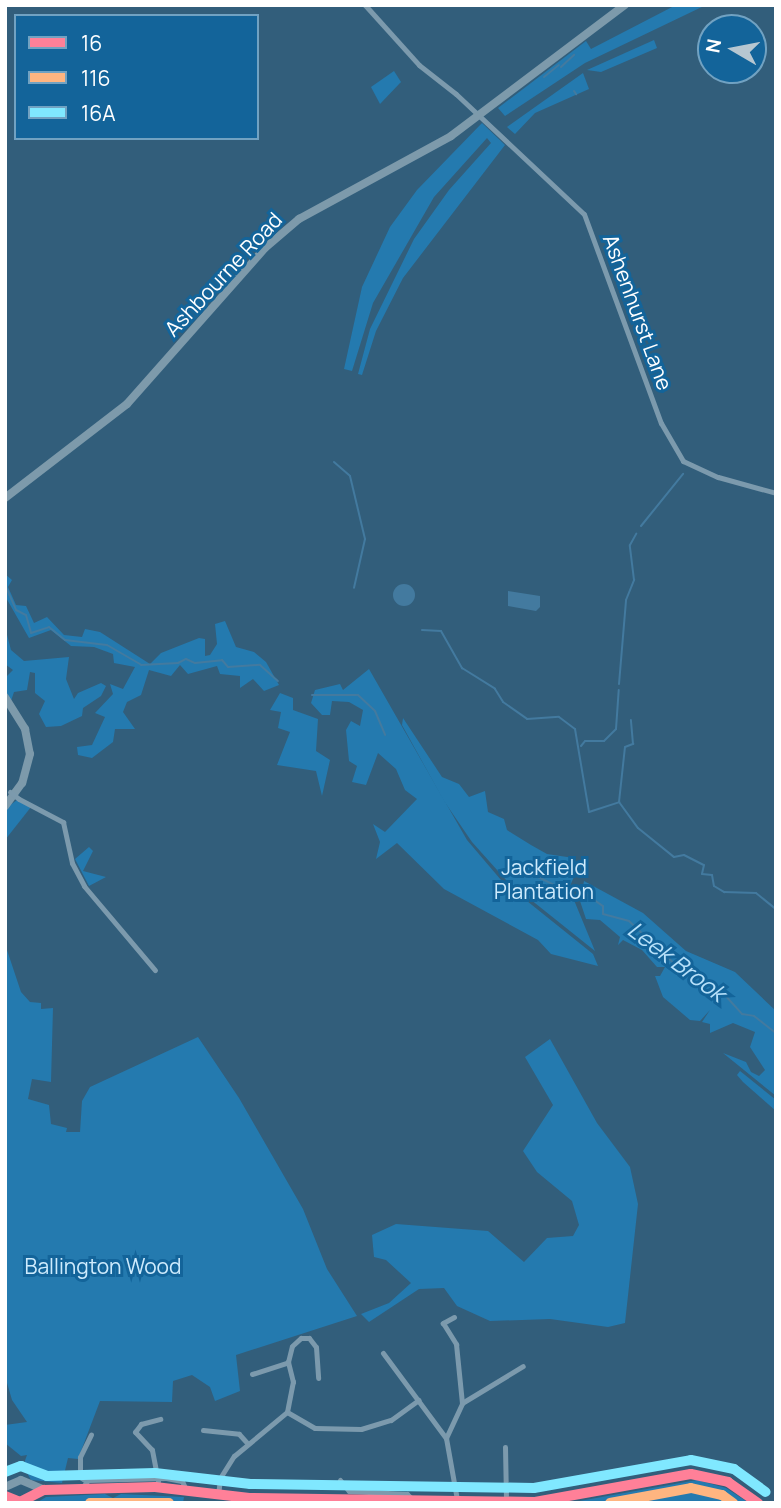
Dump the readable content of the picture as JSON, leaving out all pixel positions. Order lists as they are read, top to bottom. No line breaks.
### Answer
{"streets":{"highway":["Ashbourne Road"],"street":["Ashenhurst Lane"]},"crossings":[["Ashbourne Road","Ashenhurst Lane"]],"water":["Leek Brook"],"parks":["Jackfield Plantation","Ballington Wood"],"lines":["transit line 16A","transit line 16","transit line 116"],"legend":["16","116","16A"],"north":"left"}
